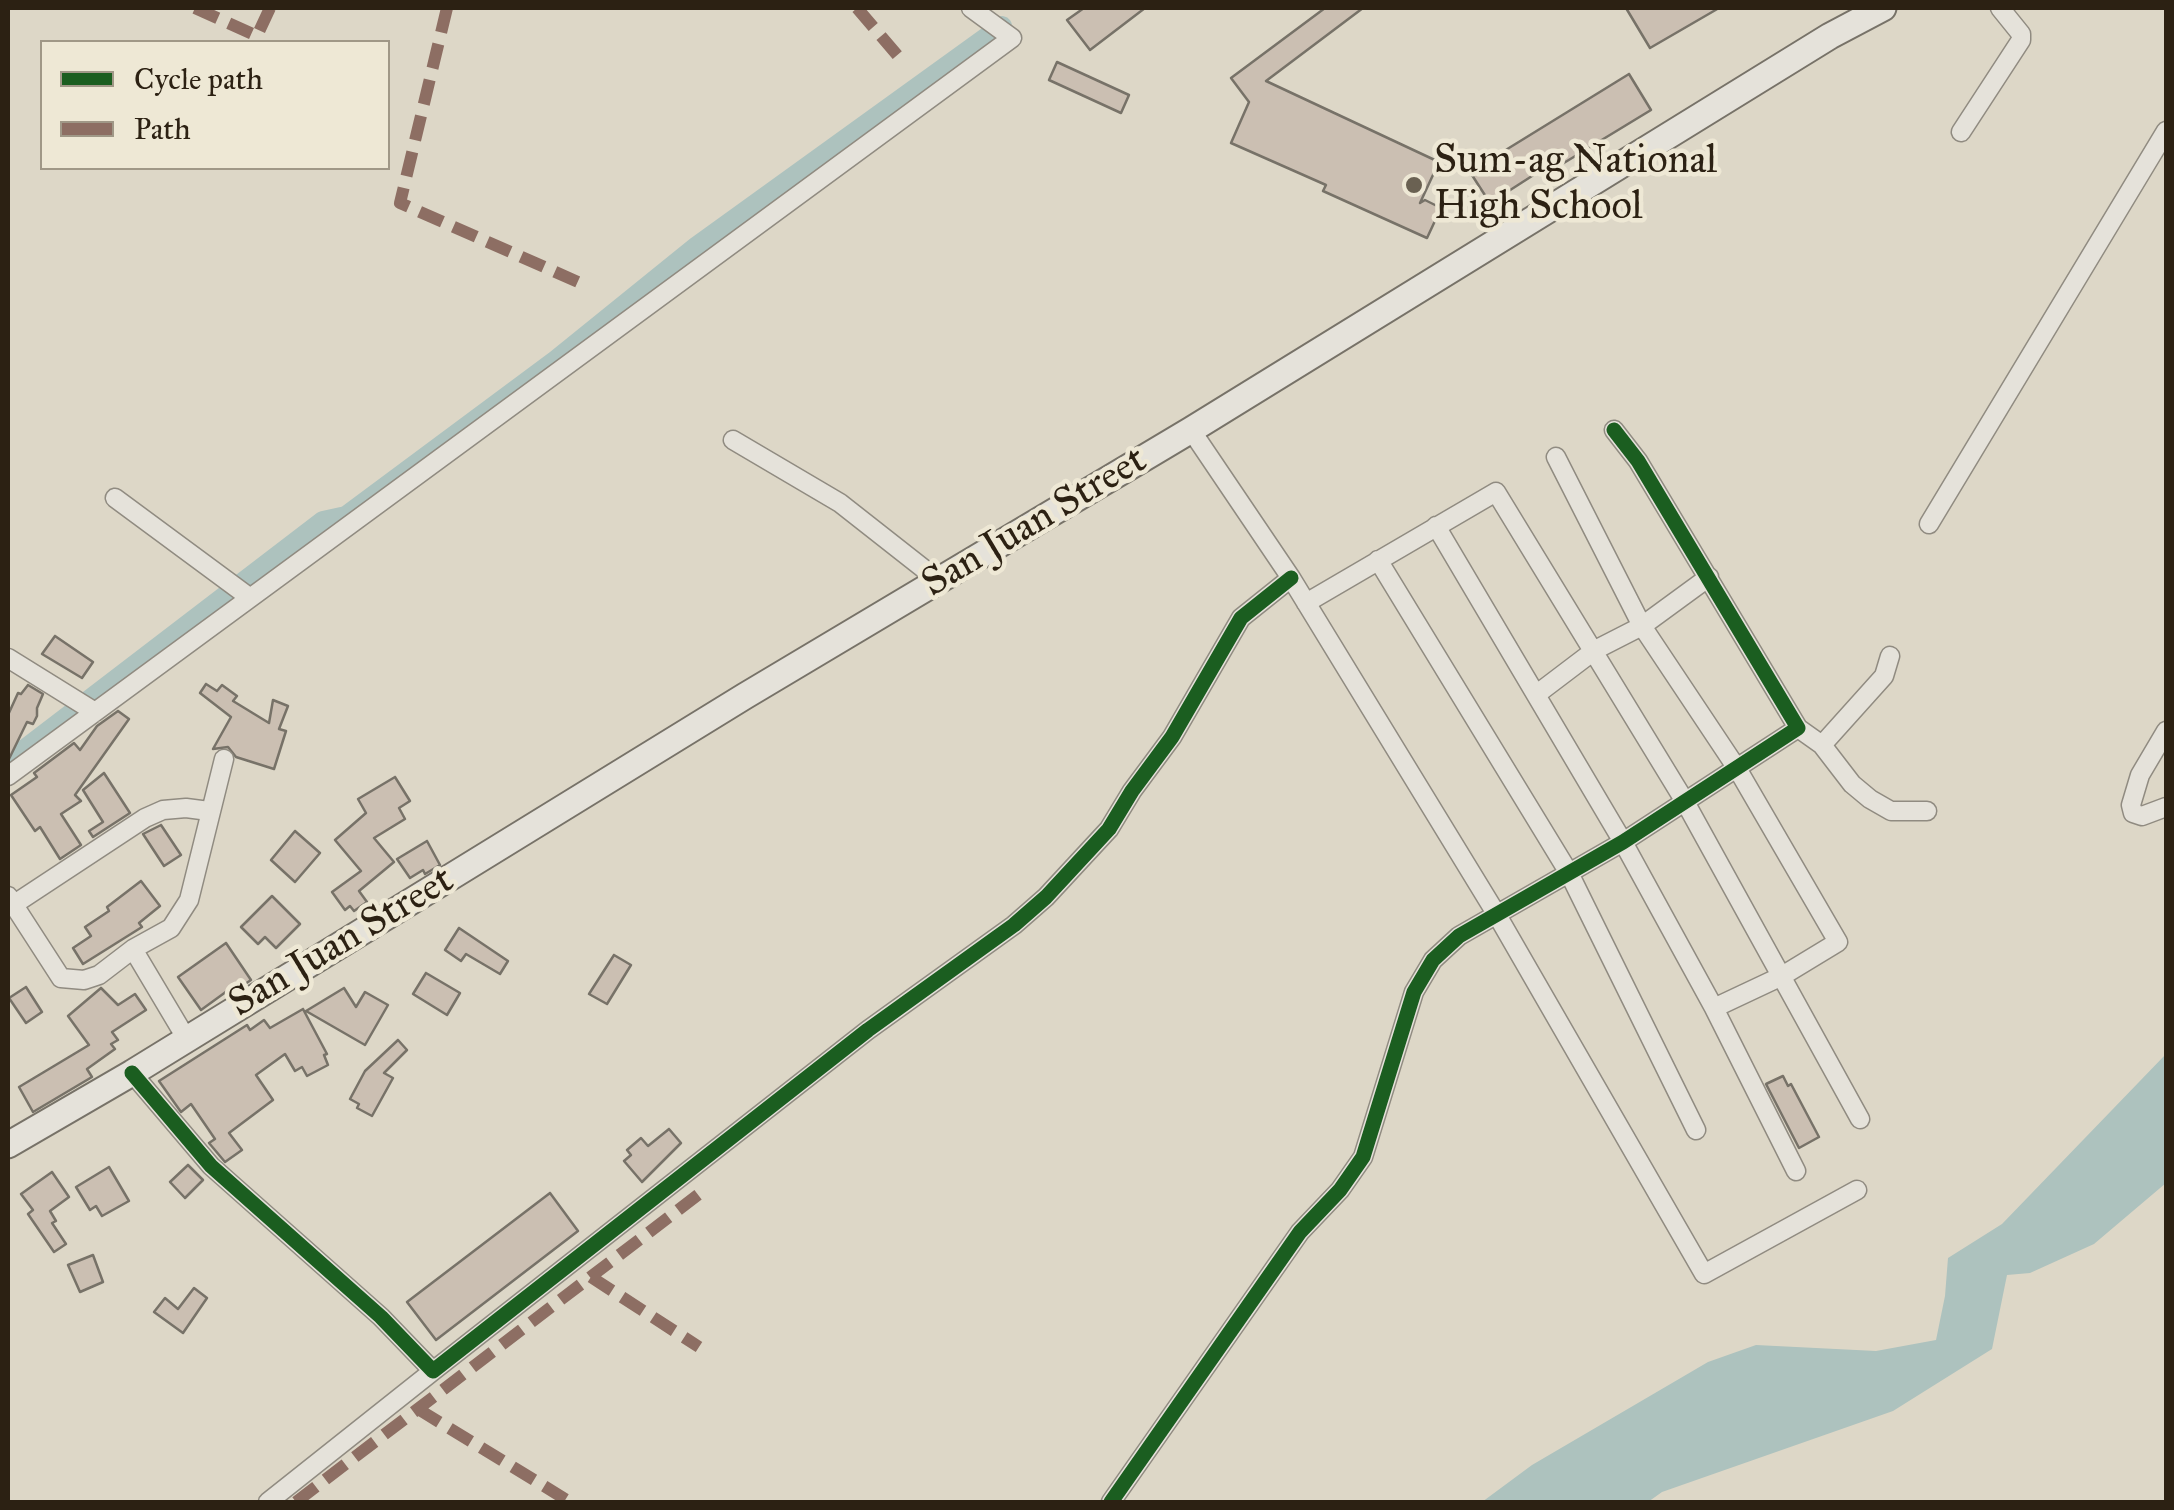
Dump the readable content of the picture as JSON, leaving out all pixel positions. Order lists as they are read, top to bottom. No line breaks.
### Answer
{"streets":{"main road":["San Juan Street"]},"places":["Sum-ag National High School"],"legend":["Cycle path","Path"]}
